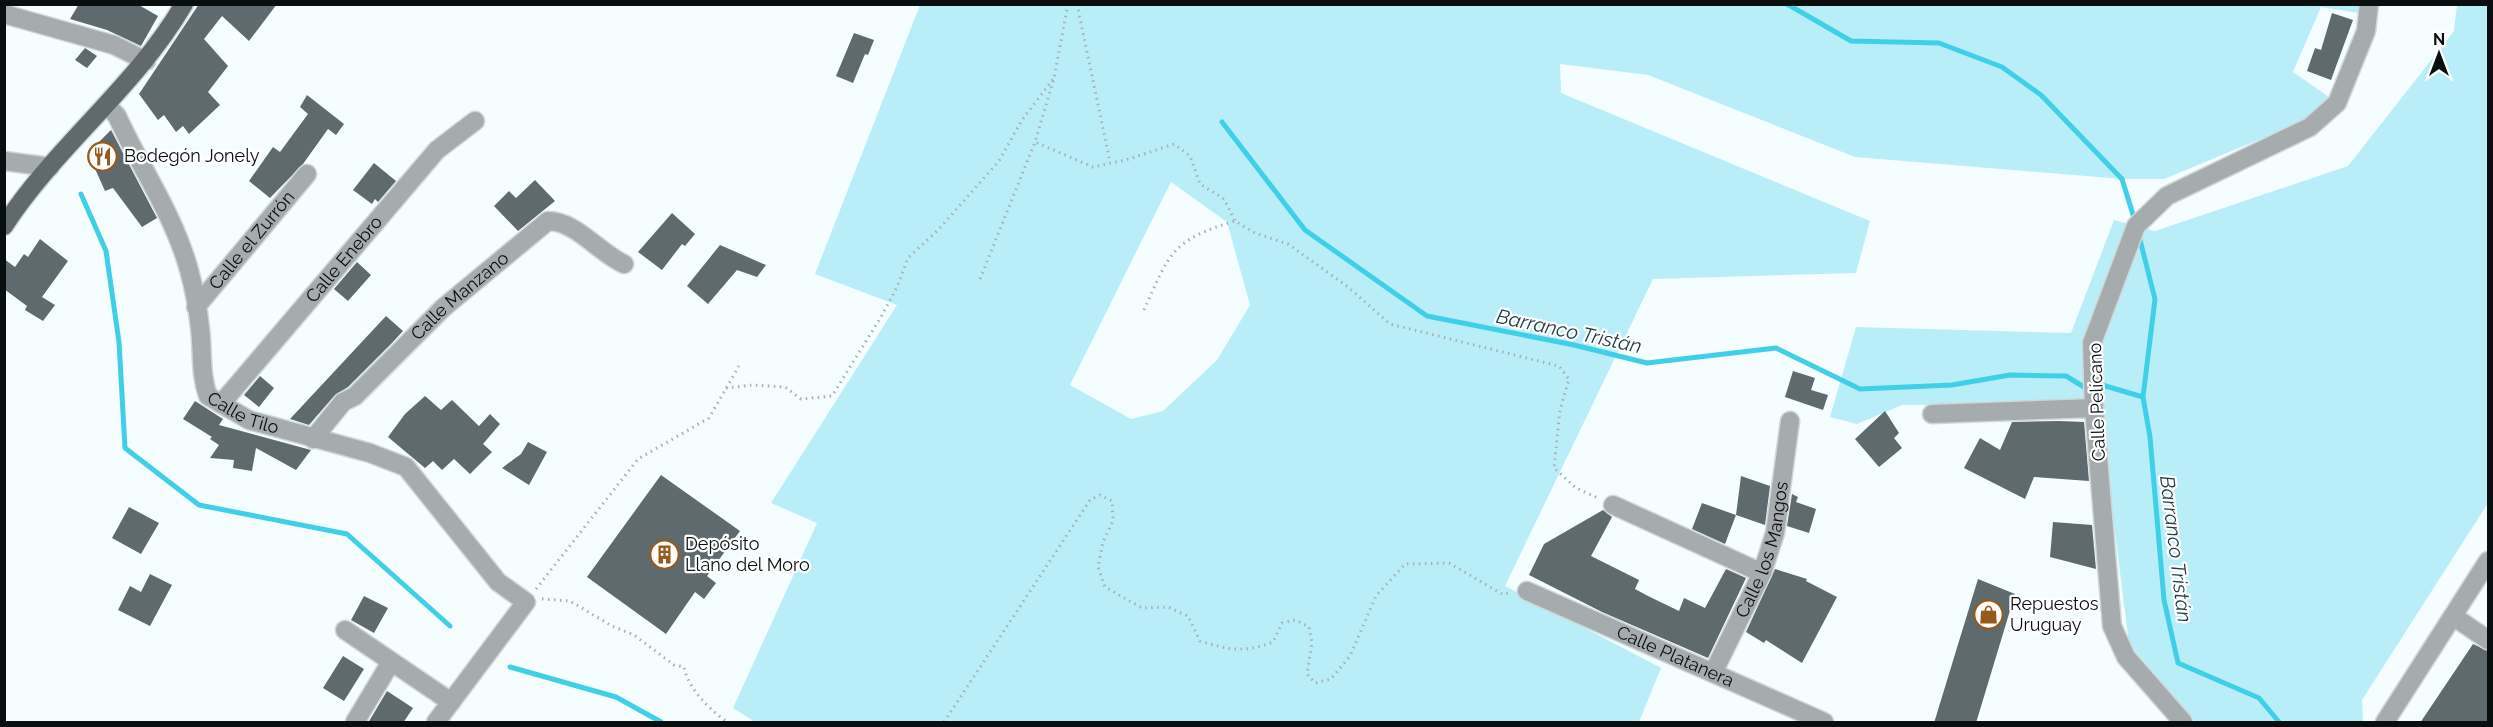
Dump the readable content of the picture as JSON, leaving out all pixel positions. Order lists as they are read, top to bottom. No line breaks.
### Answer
{"streets":{"street":["Calle el Zurrón","Calle Enebro","Calle Manzano","Calle Pelícano","Calle Tilo","Calle los Mangos","Calle Platanera"]},"crossings":[["Calle el Zurrón","Calle Tilo"],["Calle Enebro","Calle Tilo"],["Calle Manzano","Calle Tilo"],["Calle los Mangos","Calle Platanera"]],"water":["Barranco Tristán"],"places":{"restaurant":["Bodegón Jonely"],"building":["Depósito Llano del Moro"],"shop":["Repuestos Uruguay"]},"north":"top"}
